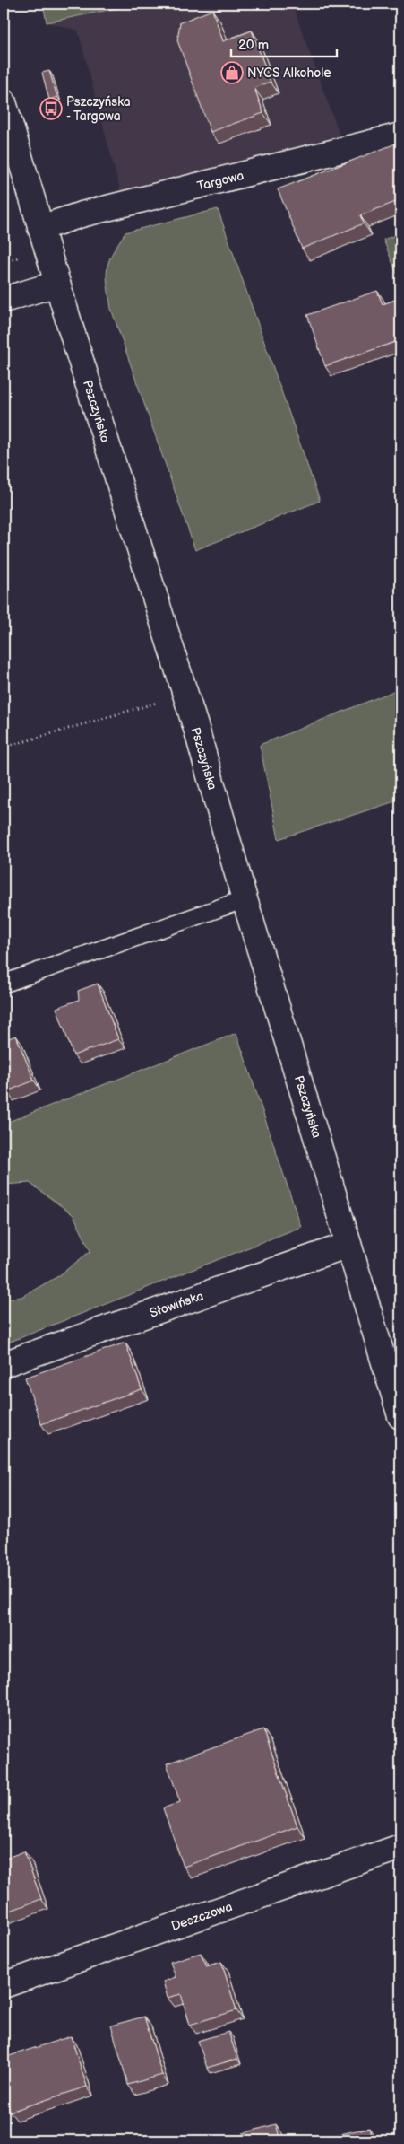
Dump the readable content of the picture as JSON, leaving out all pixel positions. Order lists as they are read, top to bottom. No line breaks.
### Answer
{"streets":{"main road":["Targowa","Pszczyńska","Słowińska","Deszczowa"]},"crossings":[["Targowa","Pszczyńska"],["Pszczyńska","Słowińska"]],"places":{"shop":["NYCS Alkohole"],"bus stop":["Pszczyńska - Targowa"]},"scale_bar":"20 m"}
